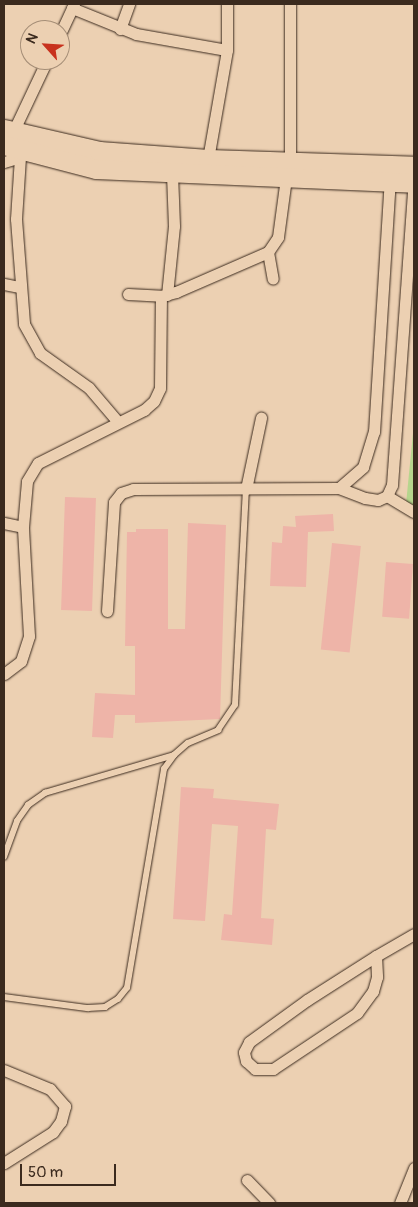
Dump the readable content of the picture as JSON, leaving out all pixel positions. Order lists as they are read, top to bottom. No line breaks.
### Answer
{"scale_bar":"50 m","north":"top left"}
